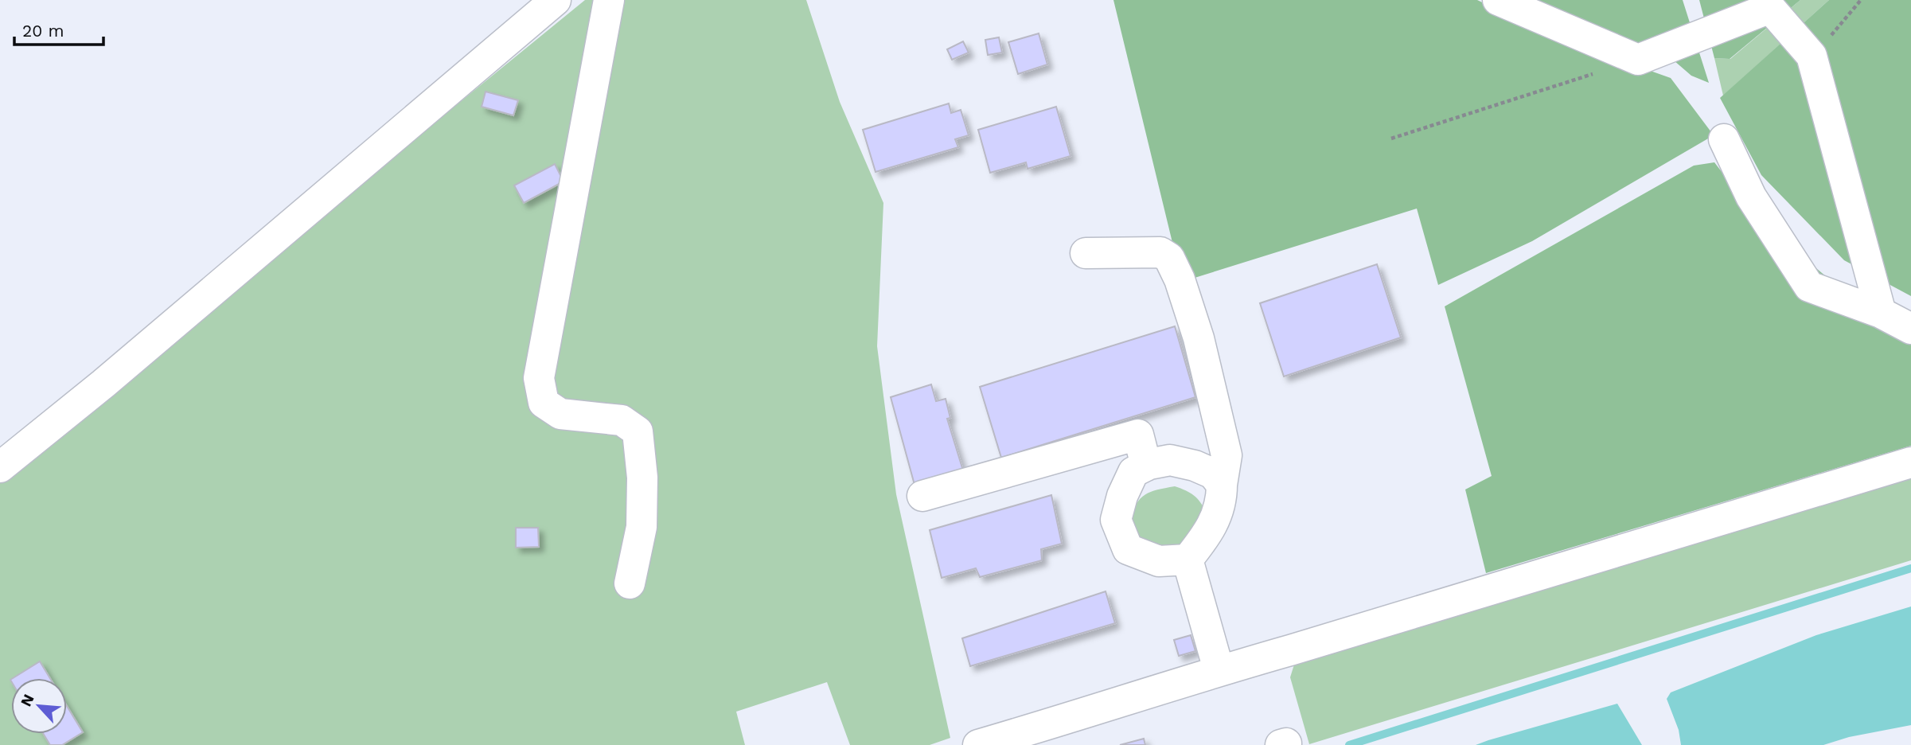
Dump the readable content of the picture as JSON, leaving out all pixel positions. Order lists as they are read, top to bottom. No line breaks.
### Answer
{"scale_bar":"20 m","north":"top left"}
